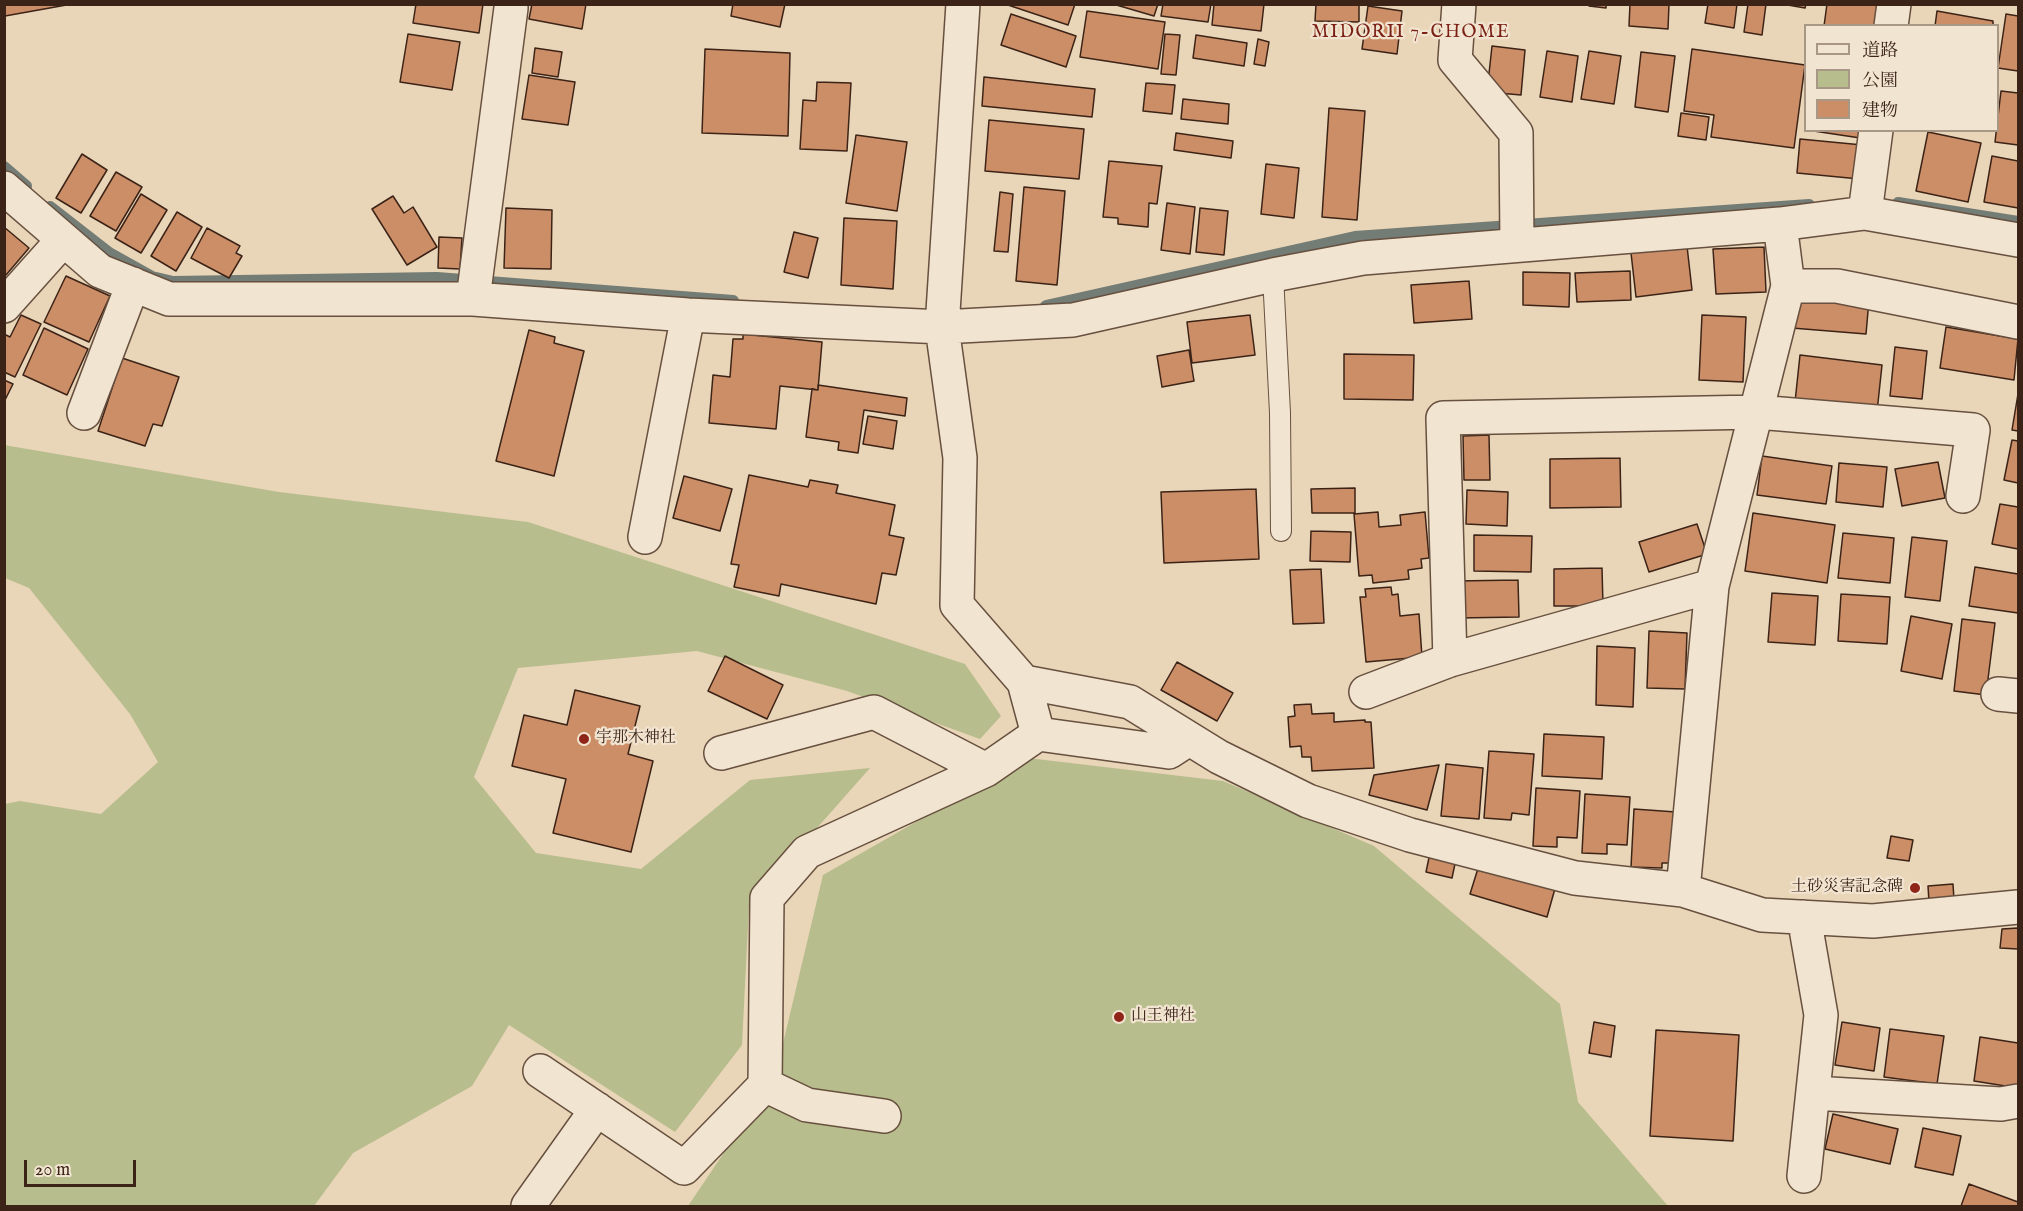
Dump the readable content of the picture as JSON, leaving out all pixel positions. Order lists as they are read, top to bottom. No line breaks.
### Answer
{"districts":["MIDORII 7-CHOME"],"places":["宇那木神社","土砂災害記念碑","山王神社"],"legend":["道路","公園","建物"],"scale_bar":"20 m"}
